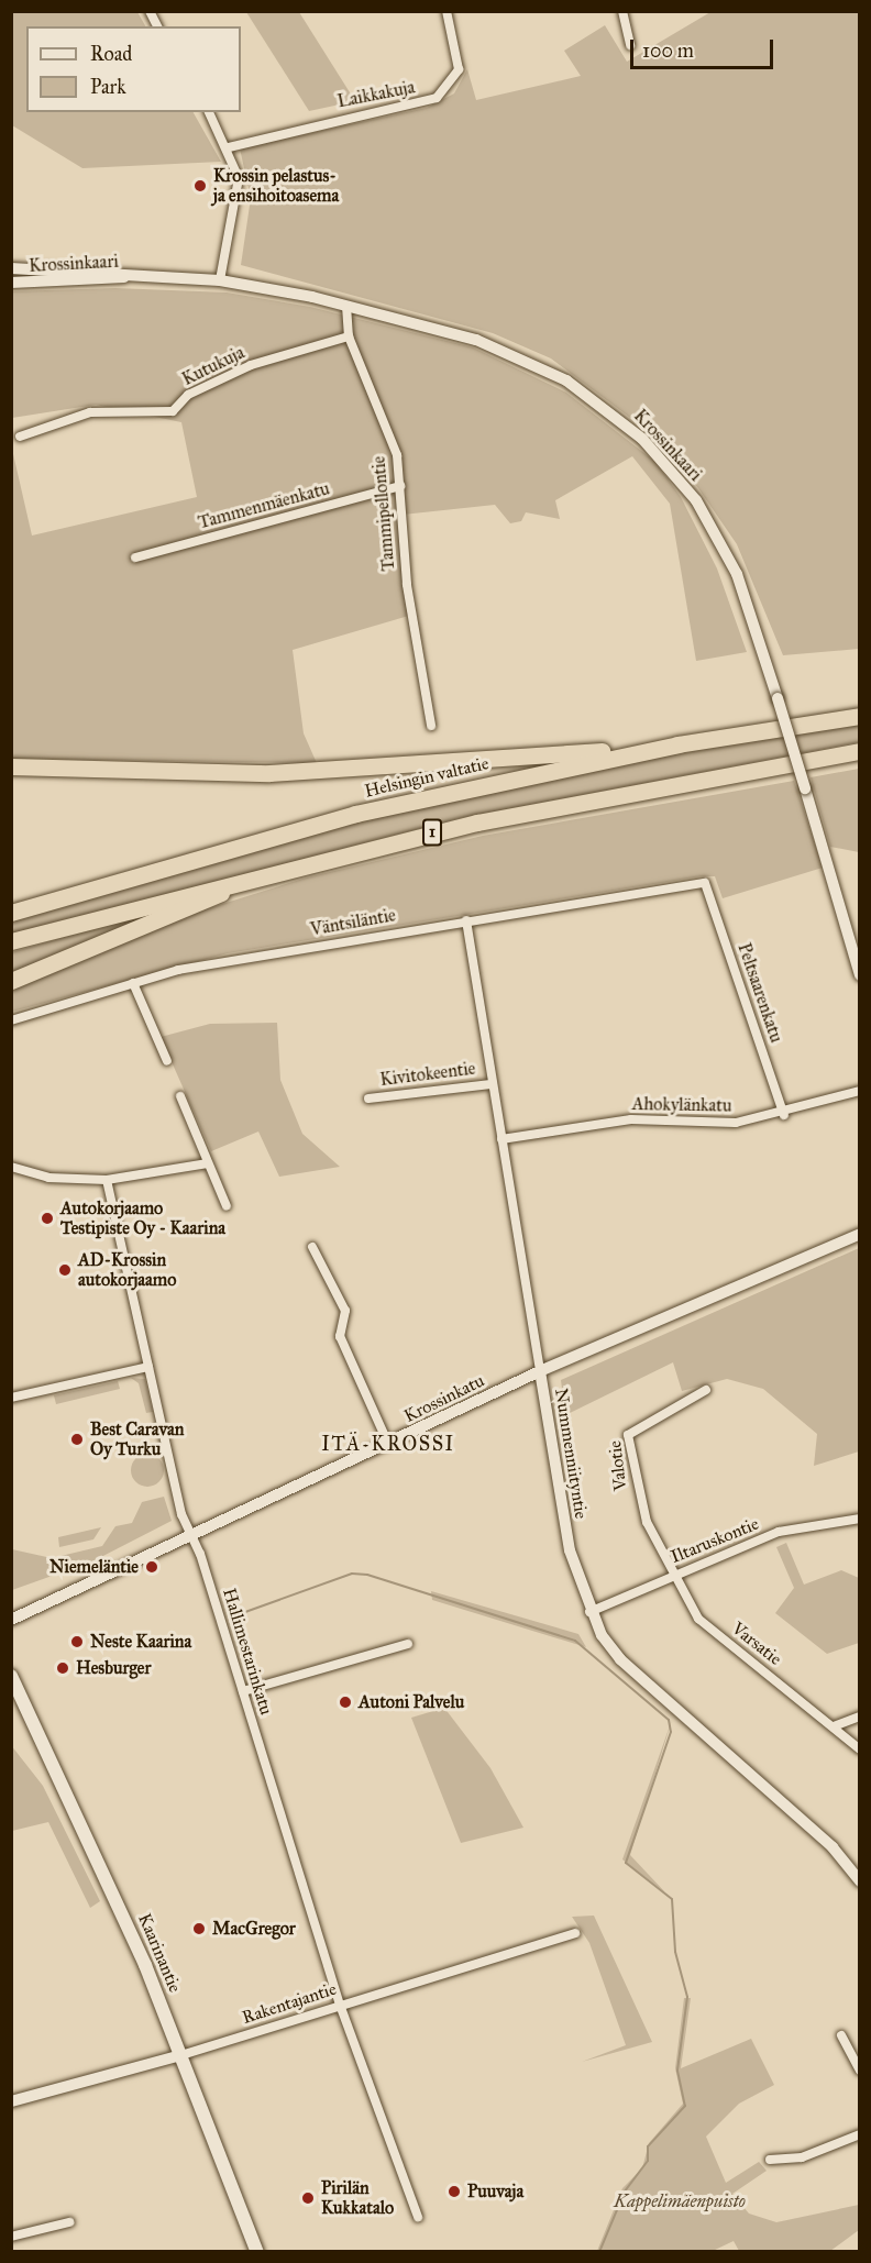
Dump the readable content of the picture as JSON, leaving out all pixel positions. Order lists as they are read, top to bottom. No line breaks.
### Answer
{"streets":{"highway":["Helsingin valtatie","1"],"main road":["Kaarinantie"],"street":["Laikkakuja","Krossinkaari","Kutukuja","Tammenmäenkatu","Tammipellontie","Väntsiläntie","Peltsaarenkatu","Kivitokeentie","Ahokylänkatu","Krossinkatu","Nummenniityntie","Valotie","Iltaruskontie","Varsatie","Hallimestarinkatu","Rakentajantie"]},"crossings":[["Krossinkaari","Tammipellontie"],["Kutukuja","Tammipellontie"],["Tammenmäenkatu","Tammipellontie"],["Väntsiläntie","Peltsaarenkatu"],["Väntsiläntie","Nummenniityntie"],["Peltsaarenkatu","Ahokylänkatu"],["Kivitokeentie","Nummenniityntie"],["Ahokylänkatu","Nummenniityntie"],["Krossinkatu","Nummenniityntie"],["Krossinkatu","Hallimestarinkatu"],["Nummenniityntie","Iltaruskontie"],["Valotie","Iltaruskontie"],["Valotie","Varsatie"],["Iltaruskontie","Varsatie"],["Hallimestarinkatu","Rakentajantie"],["Kaarinantie","Rakentajantie"]],"districts":["ITÄ-KROSSI"],"parks":["Kappelimäenpuisto"],"places":["Krossin pelastus- ja ensihoitoasema","Autokorjaamo Testipiste Oy - Kaarina","AD-Krossin autokorjaamo","Best Caravan Oy Turku","Niemeläntie","Neste Kaarina","Hesburger","Autoni Palvelu","MacGregor","Puuvaja","Pirilän Kukkatalo"],"legend":["Road","Park"],"scale_bar":"100 m"}
